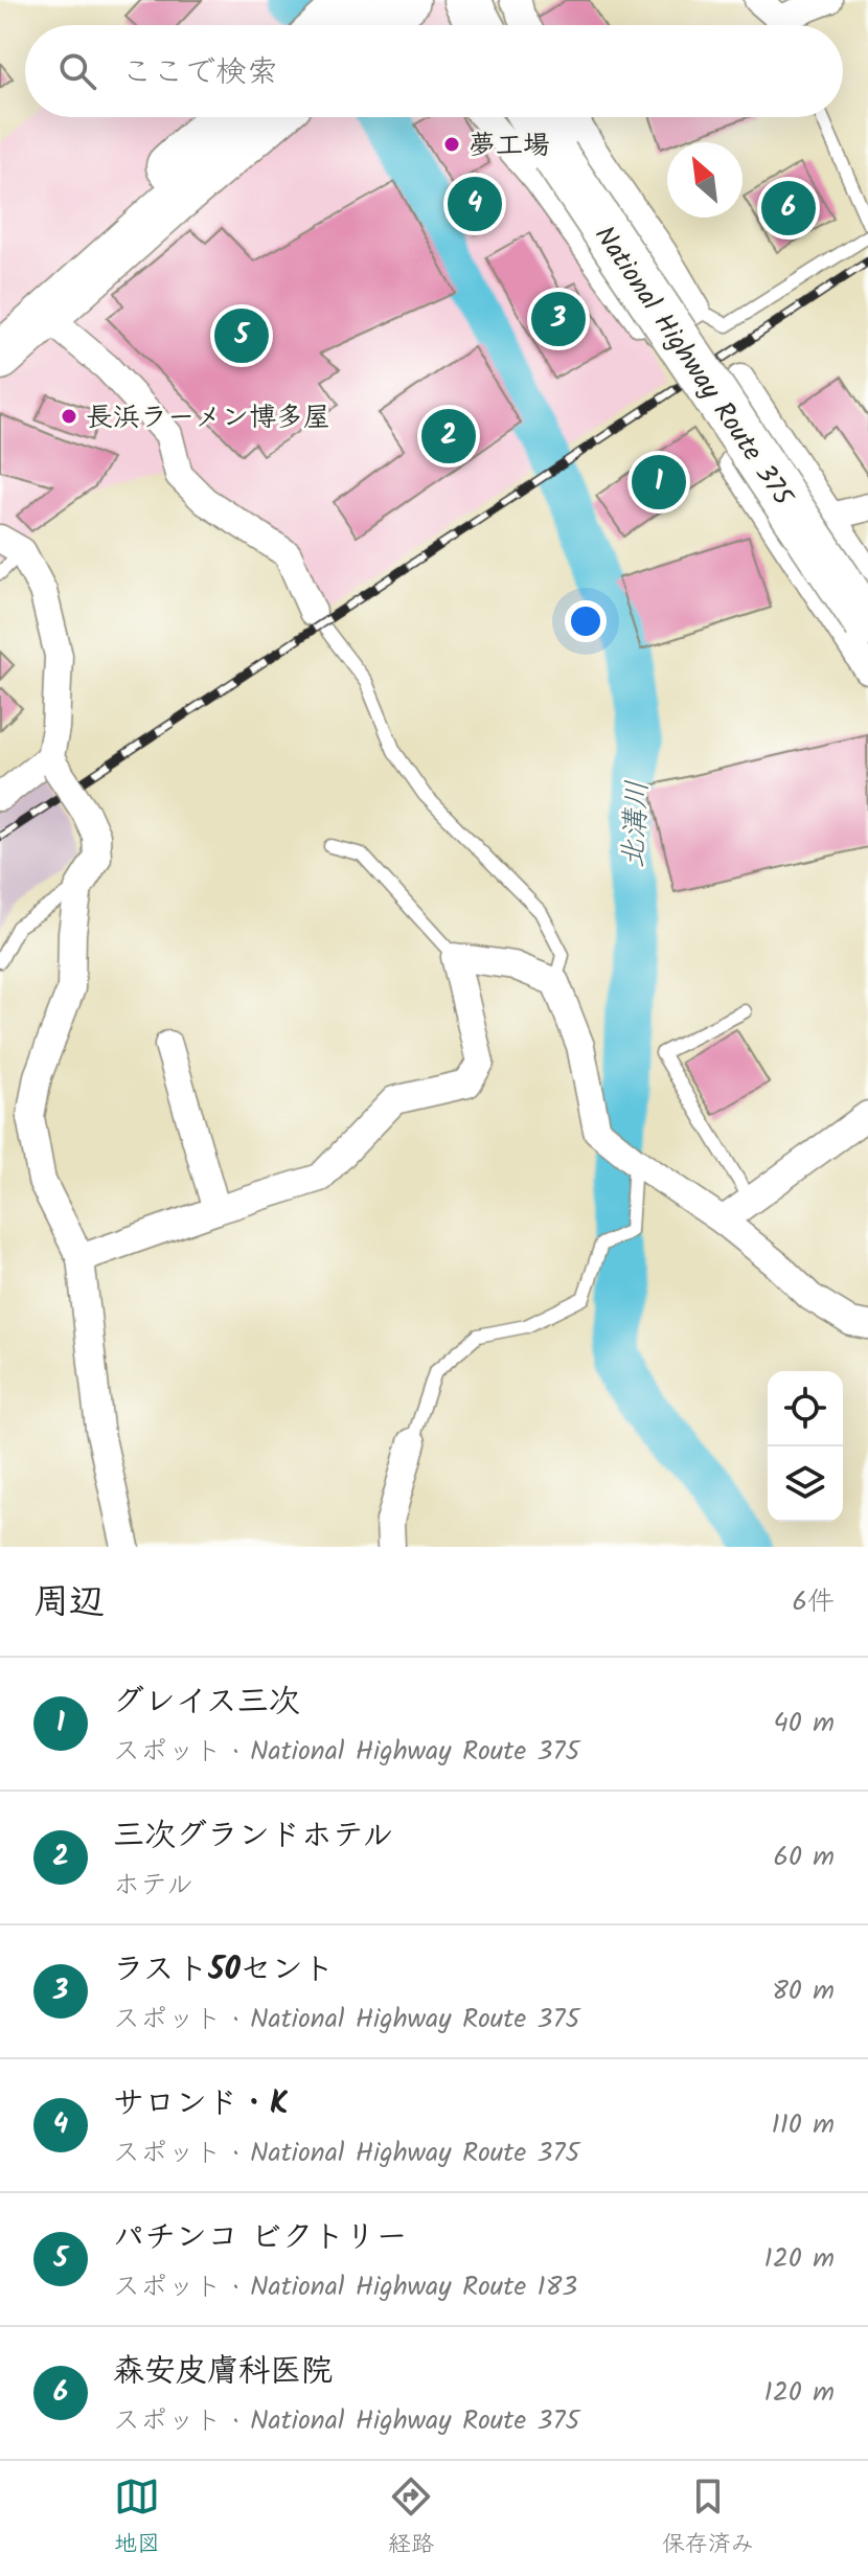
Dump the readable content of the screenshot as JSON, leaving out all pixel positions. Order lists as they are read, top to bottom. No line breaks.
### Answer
{"streets":{"highway":["National Highway Route 375"]},"water":["北溝川"],"places":["夢工場","長浜ラーメン博多屋"],"north":"top left","page":{"search":"ここで検索","pins":["4","6","3","5","2","1"],"heading":["周辺","6件"],"list":[{"mark":"1","name":"グレイス三次","note":"スポット · National Highway Route 375","value":"40 m"},{"mark":"2","name":"三次グランドホテル","note":"ホテル","value":"60 m"},{"mark":"3","name":"ラスト50セント","note":"スポット · National Highway Route 375","value":"80 m"},{"mark":"4","name":"サロンド・K","note":"スポット · National Highway Route 375","value":"110 m"},{"mark":"5","name":"パチンコ ビクトリー","note":"スポット · National Highway Route 183","value":"120 m"},{"mark":"6","name":"森安皮膚科医院","note":"スポット · National Highway Route 375","value":"120 m"}],"nav":["地図","経路","保存済み"]}}
